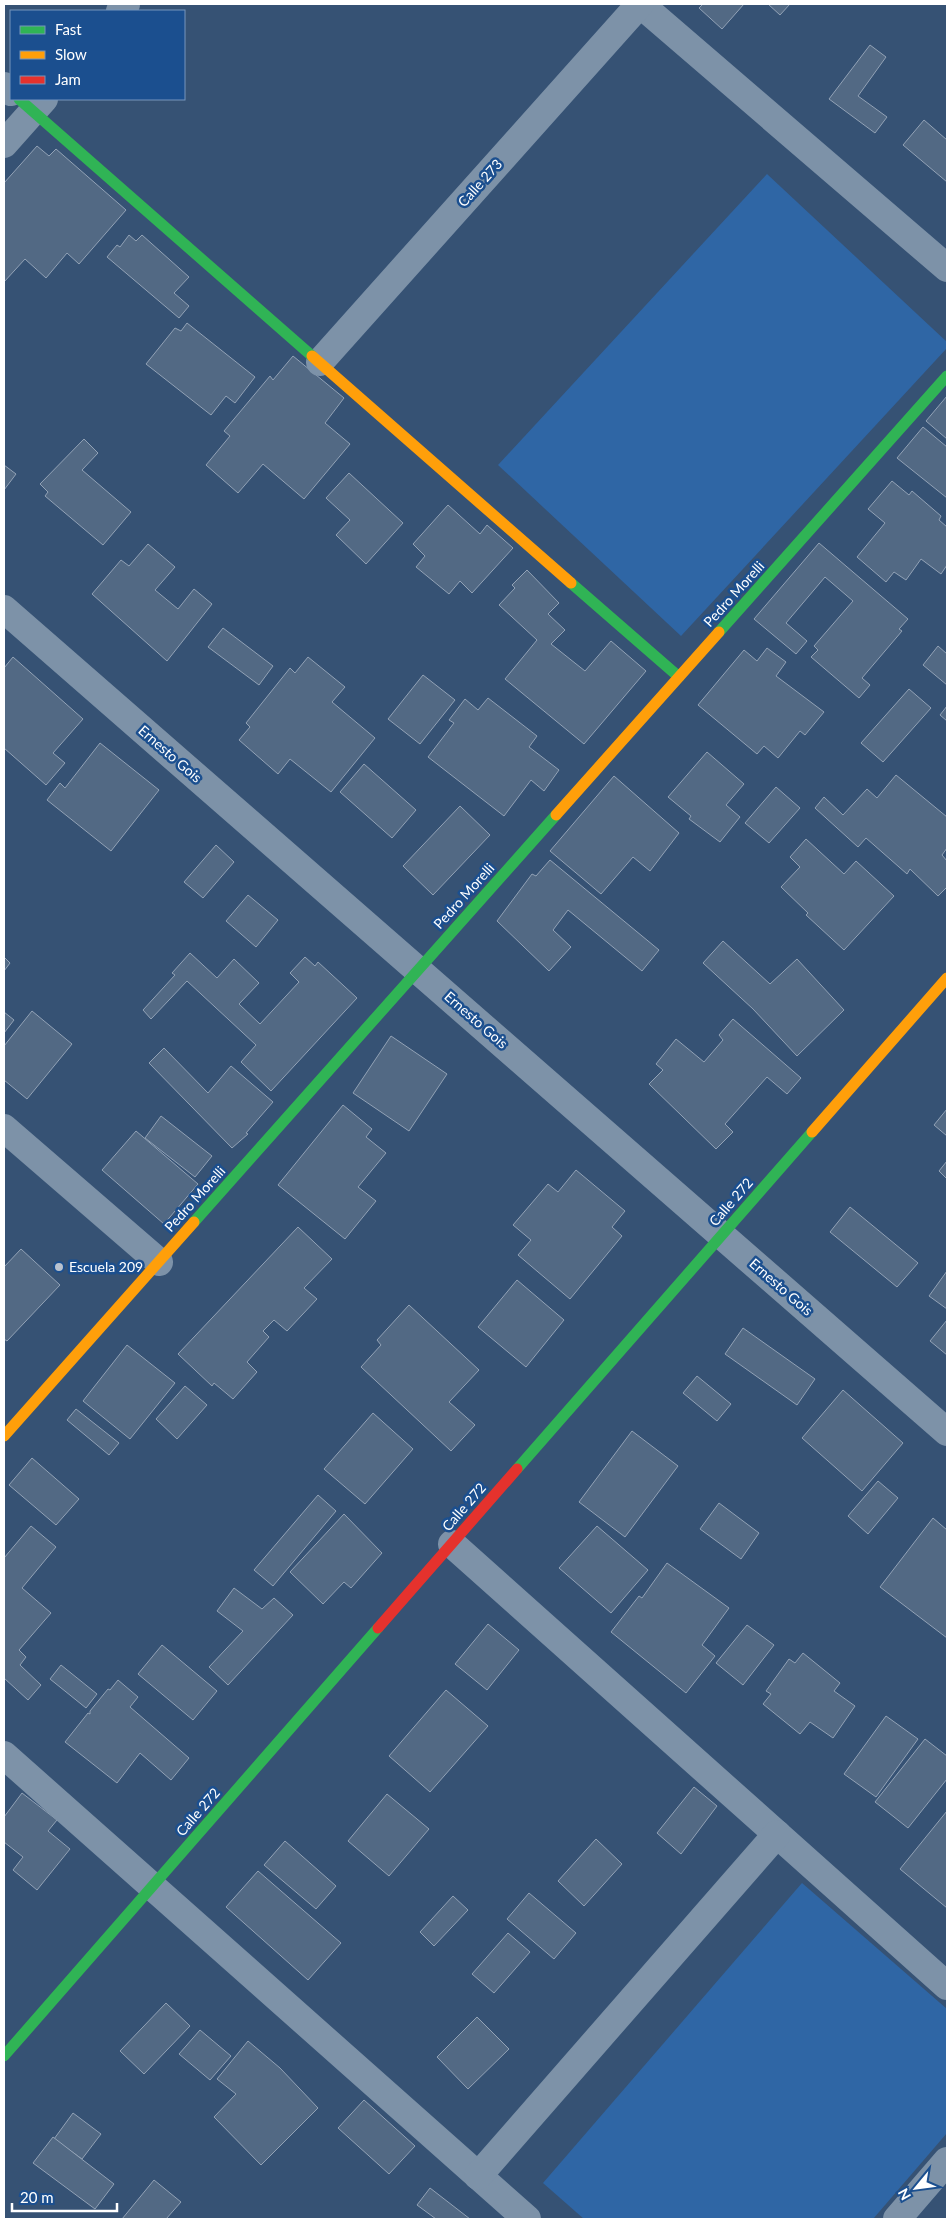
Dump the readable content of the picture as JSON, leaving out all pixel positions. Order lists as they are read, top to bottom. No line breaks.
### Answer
{"streets":{"street":["Calle 273","Pedro Morelli","Ernesto Gois","Calle 272"]},"crossings":[["Pedro Morelli","Ernesto Gois"],["Ernesto Gois","Calle 272"]],"places":["Escuela 209"],"legend":["Fast","Slow","Jam"],"scale_bar":"20 m","north":"bottom left"}
